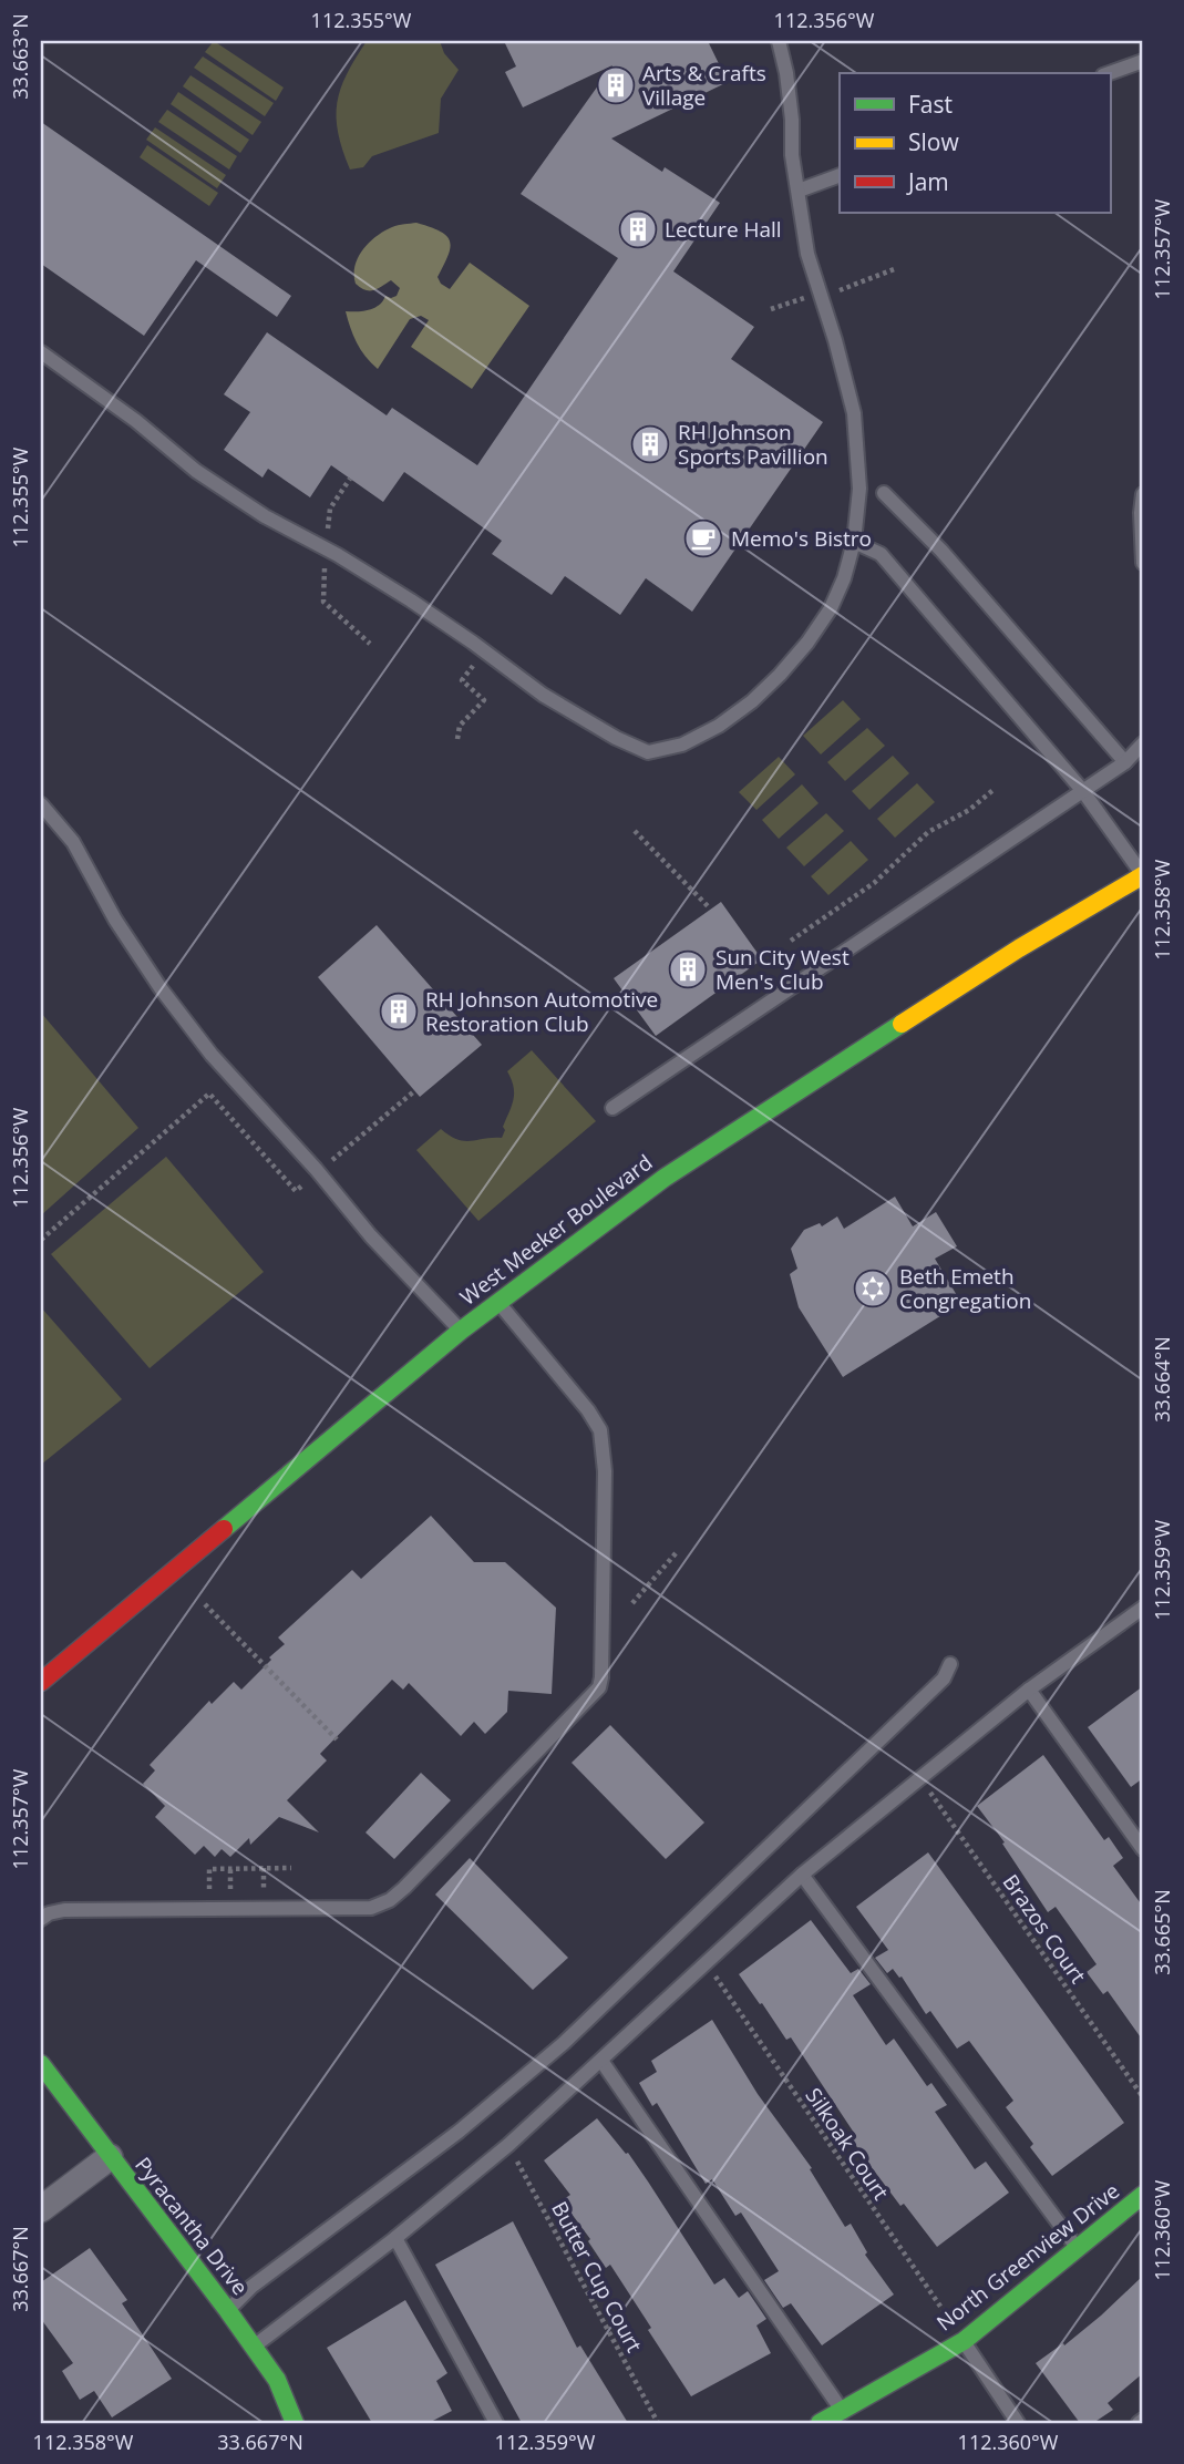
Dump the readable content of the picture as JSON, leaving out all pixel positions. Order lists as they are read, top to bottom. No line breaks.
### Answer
{"streets":{"street":["West Meeker Boulevard","Pyracantha Drive","North Greenview Drive"],"path":["Brazos Court","Silkoak Court","Butter Cup Court"]},"crossings":[["Silkoak Court","North Greenview Drive"]],"places":{"building":["Arts & Crafts Village","Lecture Hall","RH Johnson Sports Pavillion","Sun City West Men's Club","RH Johnson Automotive Restoration Club"],"cafe":["Memo's Bistro"],"synagogue":["Beth Emeth Congregation"]},"legend":["Fast","Slow","Jam"],"coordinates":["112.355°W","112.356°W","33.663°N","112.357°W","112.358°W","33.664°N","112.359°W","33.665°N","112.360°W","33.667°N"]}
